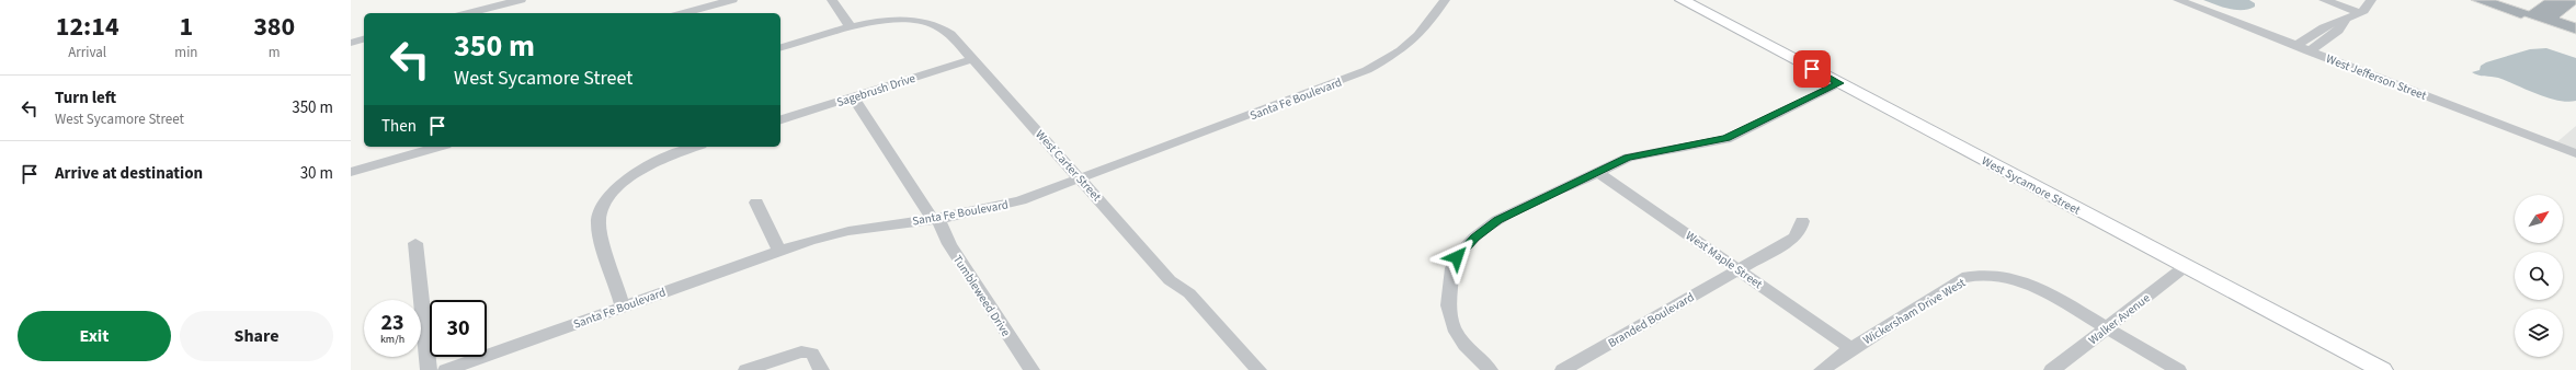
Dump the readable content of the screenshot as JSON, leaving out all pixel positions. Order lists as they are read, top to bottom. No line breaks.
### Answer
{"streets":{"main road":["West Sycamore Street"],"street":["West Jefferson Street","Sagebrush Drive","Santa Fe Boulevard","West Carter Street","West Maple Street","Tumbleweed Drive","Wickersham Drive West","Walker Avenue","Branded Boulevard"]},"crossings":[["Sagebrush Drive","West Carter Street"],["Sagebrush Drive","Tumbleweed Drive"],["Santa Fe Boulevard","West Carter Street"],["Santa Fe Boulevard","Tumbleweed Drive"],["West Sycamore Street","Walker Avenue"],["West Maple Street","Wickersham Drive West"],["West Maple Street","Branded Boulevard"],["Wickersham Drive West","Walker Avenue"]],"north":"top right","page":{"eta":["12:14","Arrival","1","min","380","m"],"turn":["350 m","West Sycamore Street"],"list":[{"name":"Turn left","note":"West Sycamore Street","value":"350 m"},{"name":"Arrive at destination","value":"30 m"}],"then":"Then","speed":"23 km/h","limit":"30","buttons":["Exit","Share"]}}
